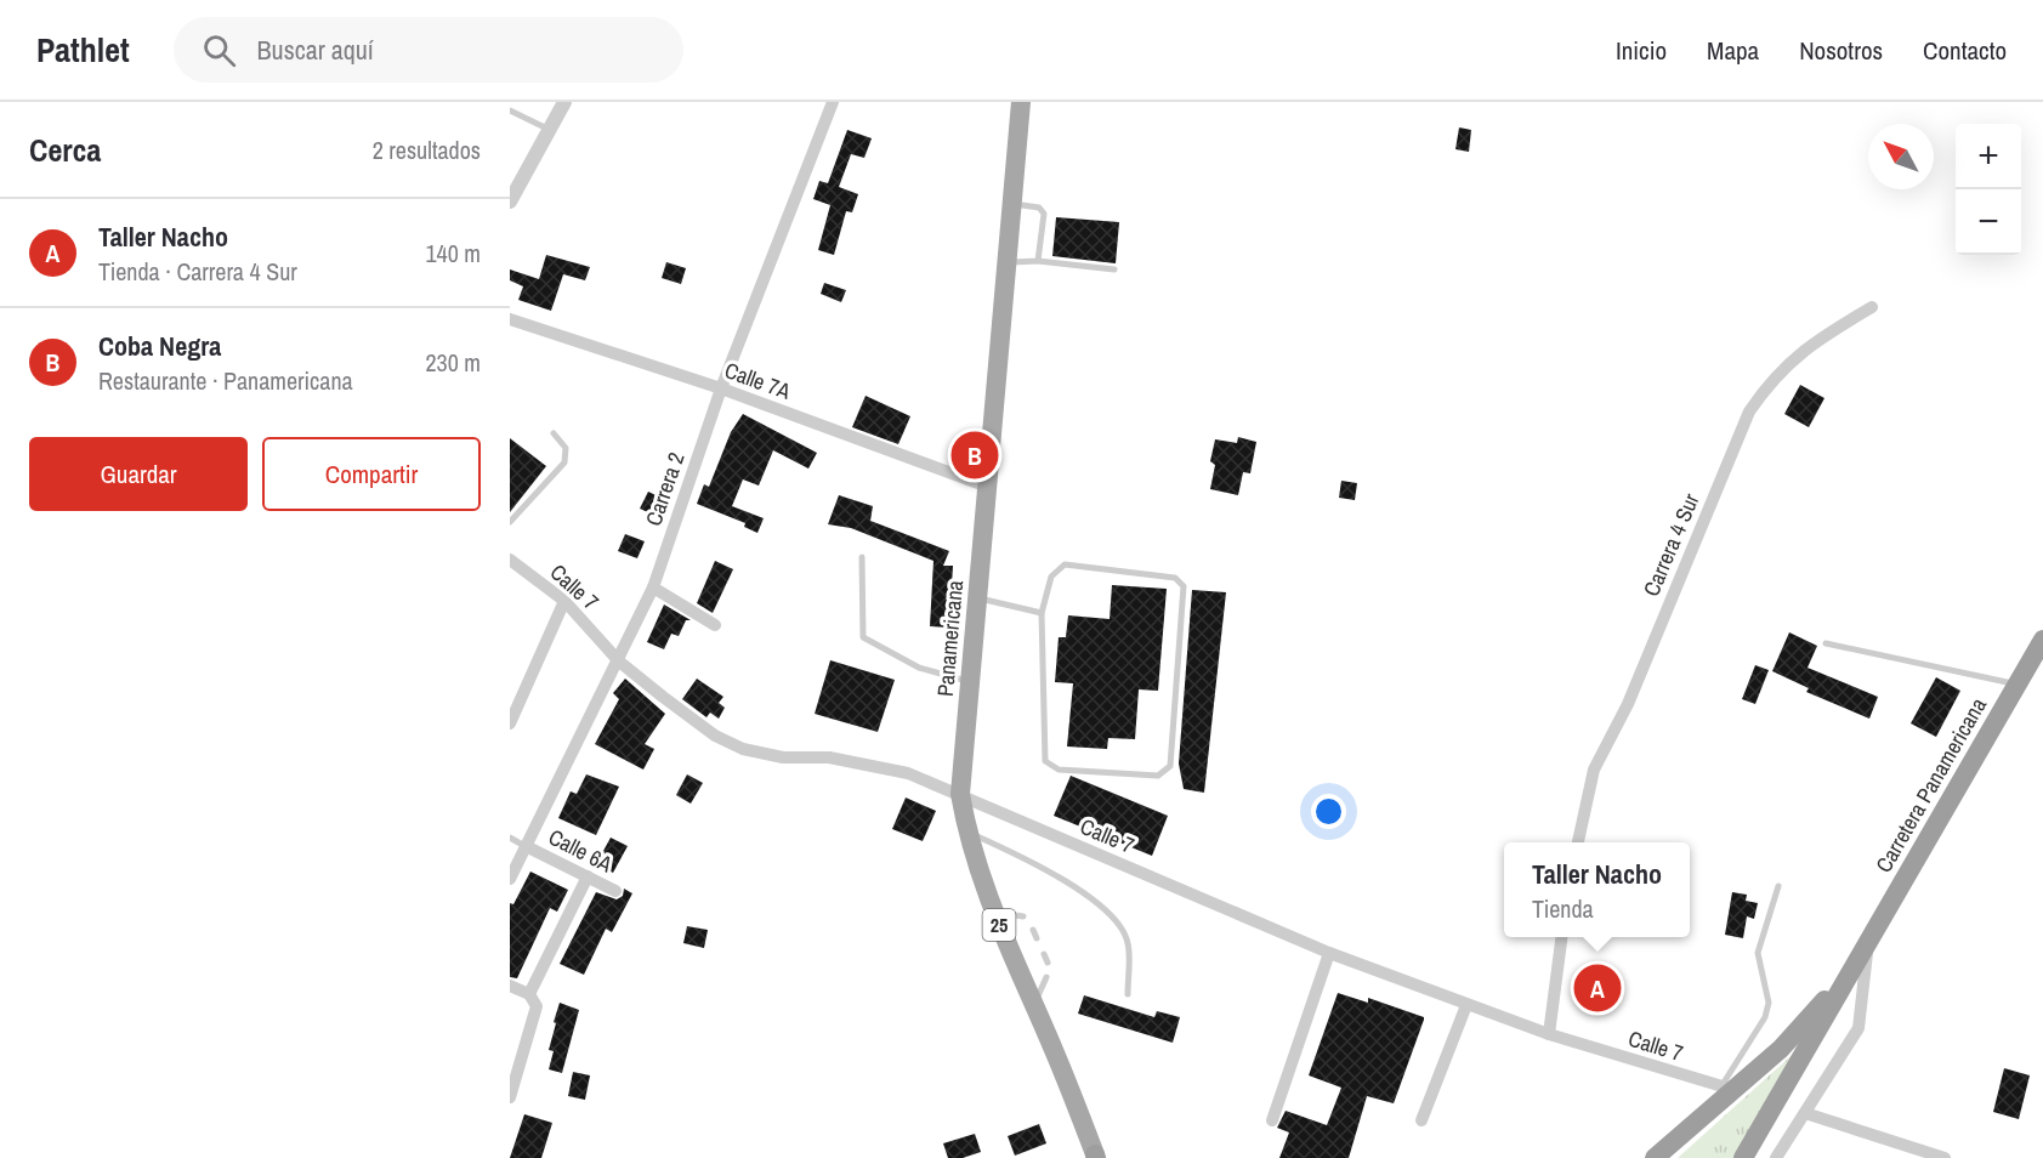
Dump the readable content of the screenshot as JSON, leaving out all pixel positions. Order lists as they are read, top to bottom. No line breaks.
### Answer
{"streets":{"highway":["Carretera Panamericana"],"main road":["Panamericana","25"],"street":["Calle 7A","Carrera 2","Carrera 4 Sur","Calle 7","Calle 6A"]},"crossings":[["Calle 7A","Carrera 2"],["Calle 7A","Panamericana"],["Carrera 2","Calle 7"],["Carrera 2","Calle 6A"],["Calle 7","Panamericana"],["Calle 7","Carretera Panamericana"]],"north":"top left","page":{"header":"Pathlet","search":"Buscar aquí","nav":["Inicio","Mapa","Nosotros","Contacto"],"heading":["Cerca","2 resultados"],"map_buttons":["+","−"],"list":[{"mark":"A","name":"Taller Nacho","note":"Tienda · Carrera 4 Sur","value":"140 m"},{"mark":"B","name":"Coba Negra","note":"Restaurante · Panamericana","value":"230 m"}],"buttons":["Guardar","Compartir"],"pins":["B","A"],"popup":["Taller Nacho","Tienda"]}}
